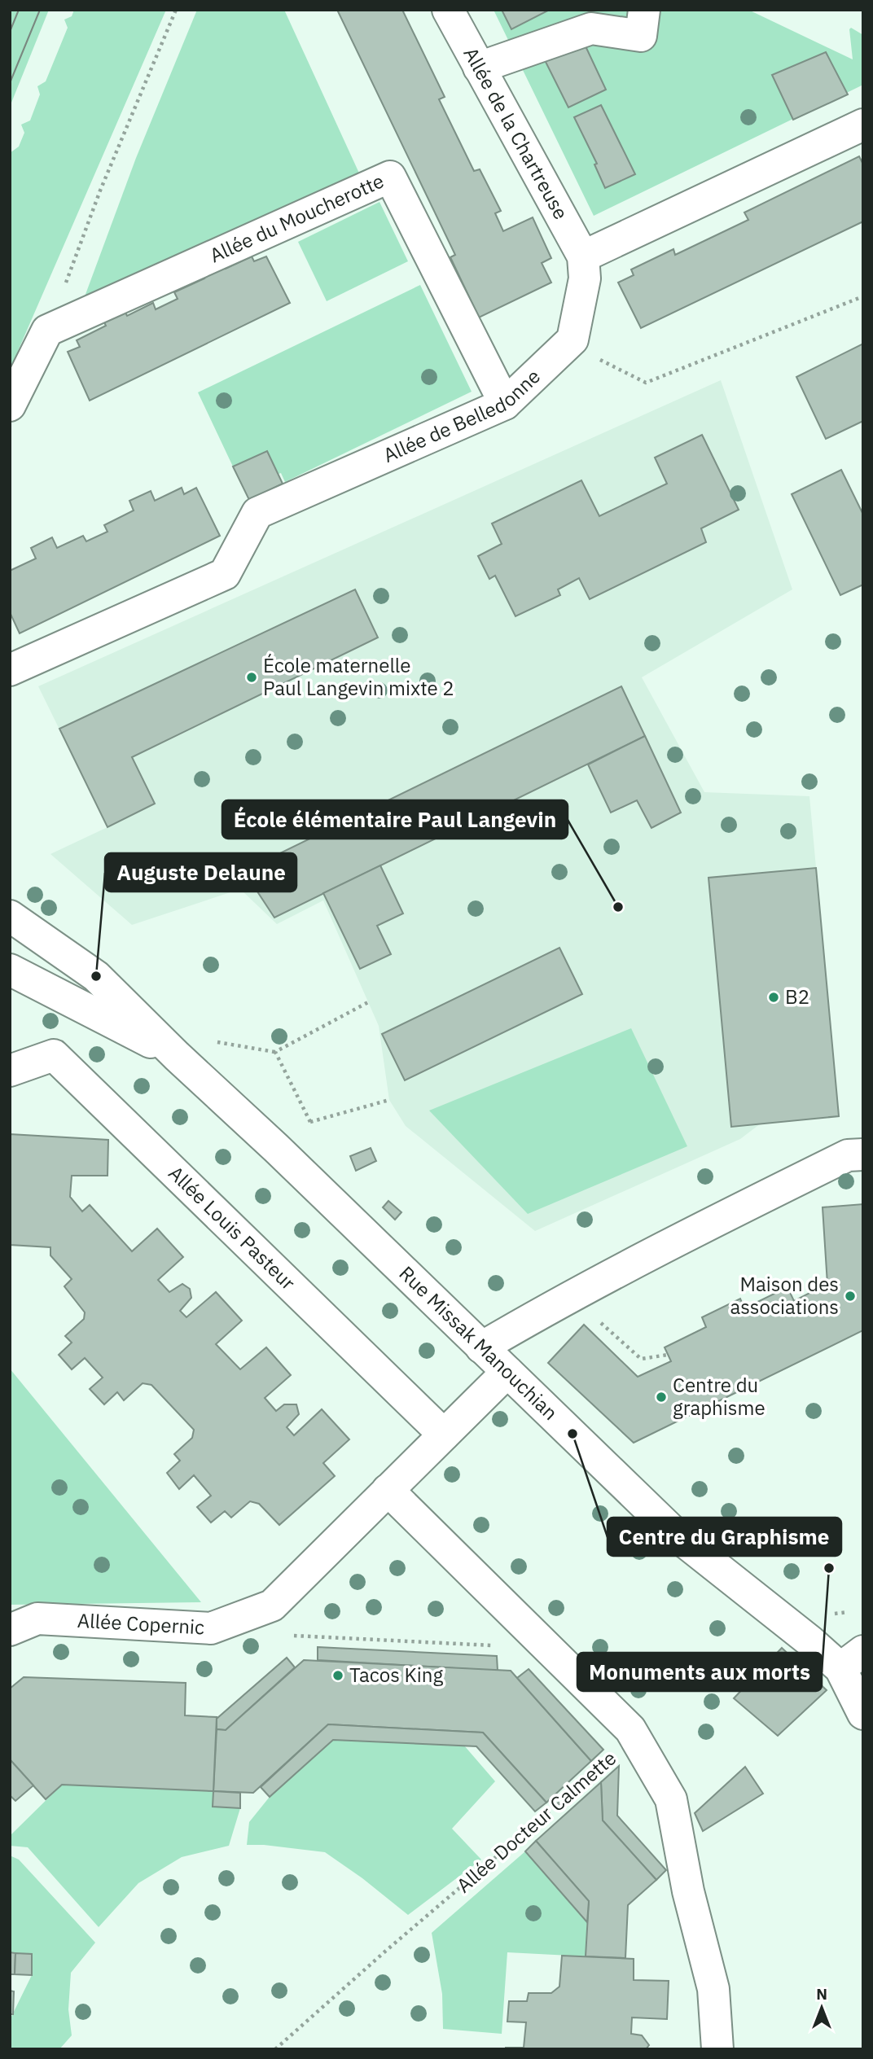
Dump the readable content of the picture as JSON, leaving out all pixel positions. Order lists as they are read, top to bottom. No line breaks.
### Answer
{"streets":{"street":["Allée de la Chartreuse","Allée du Moucherotte","Allée de Belledonne","Allée Louis Pasteur","Rue Missak Manouchian","Allée Copernic","Allée Docteur Calmette"]},"crossings":[["Allée du Moucherotte","Allée de Belledonne"]],"places":["École maternelle Paul Langevin mixte 2","École élémentaire Paul Langevin","Auguste Delaune","B2","Maison des associations","Centre du graphisme","Centre du Graphisme","Monuments aux morts","Tacos King"],"north":"top"}
